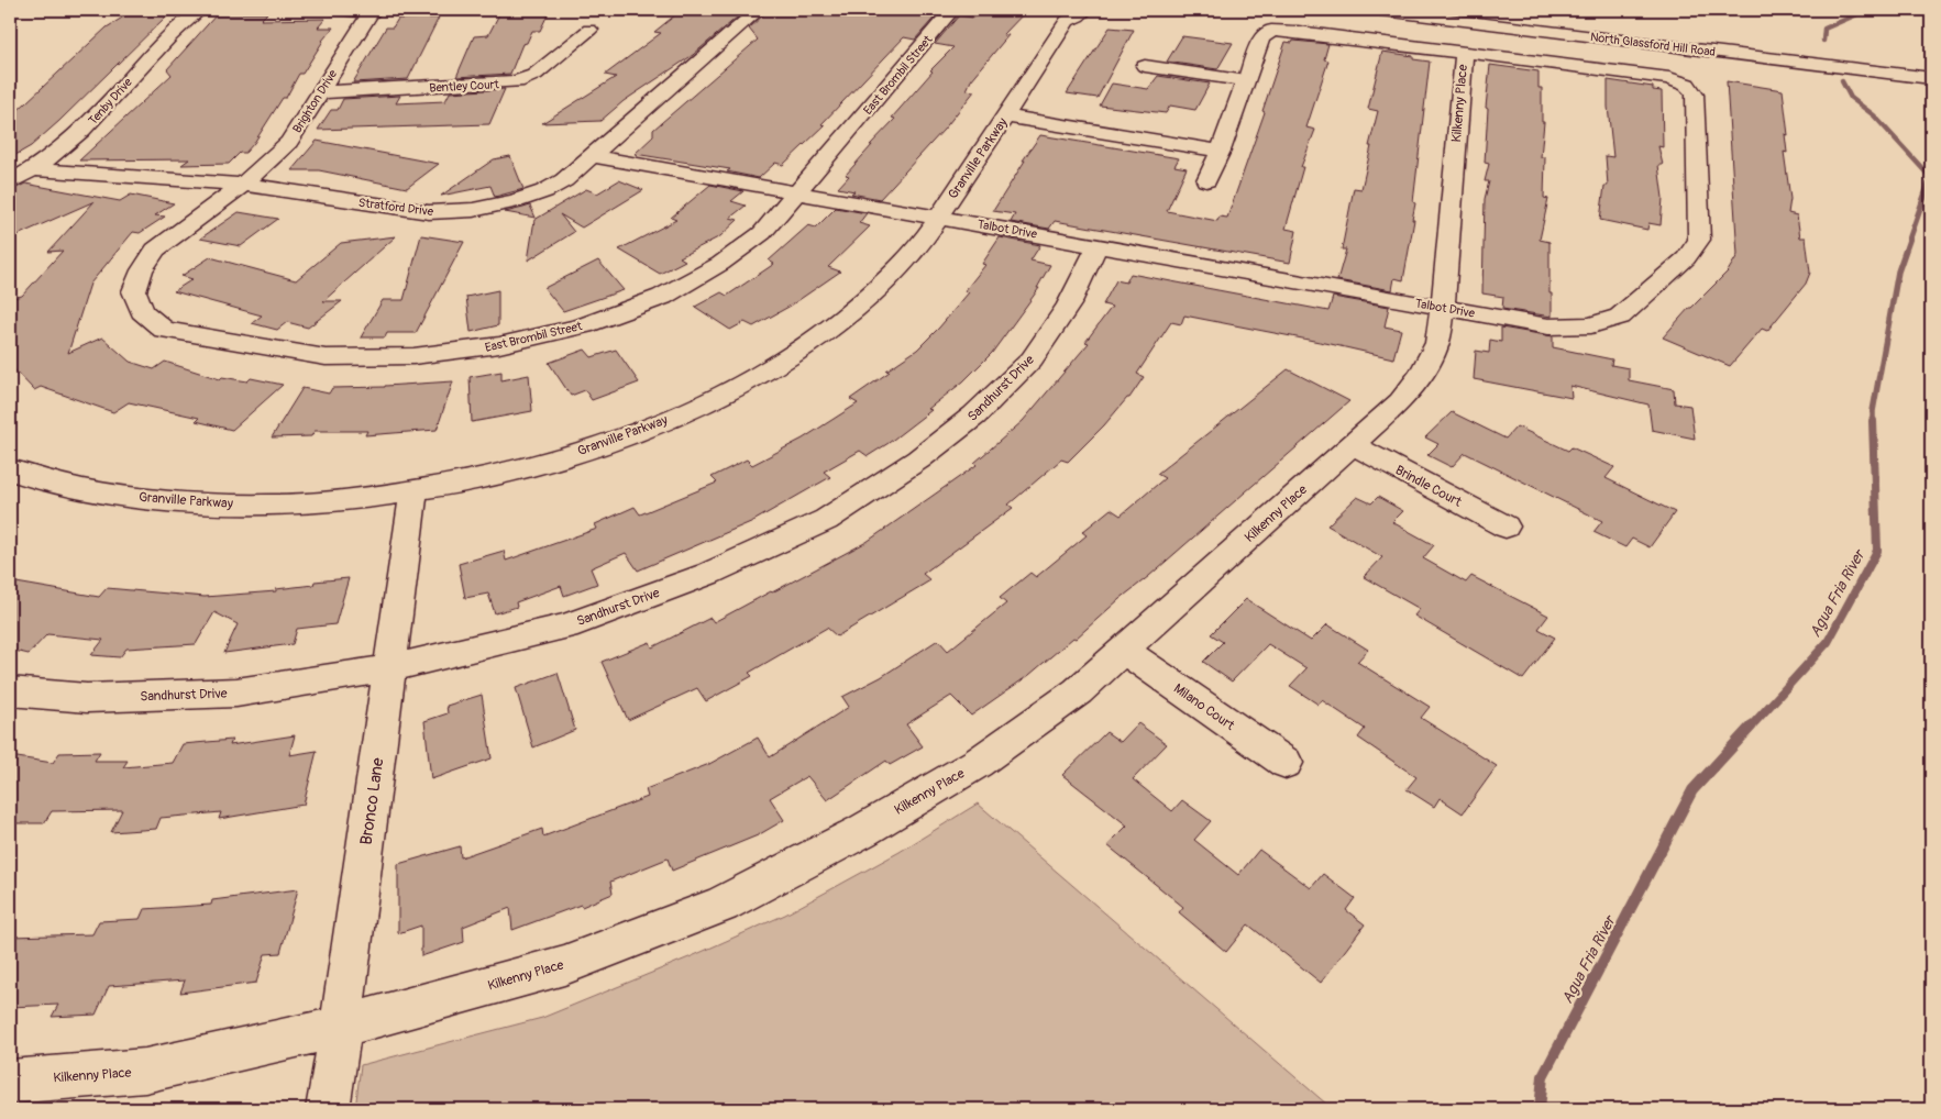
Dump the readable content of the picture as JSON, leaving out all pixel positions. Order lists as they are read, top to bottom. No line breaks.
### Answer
{"streets":{"street":["North Glassford Hill Road","East Brombil Street","Bentley Court","Tenby Drive","Brighton Drive","Kilkenny Place","Granville Parkway","Stratford Drive","Talbot Drive","Sandhurst Drive","Brindle Court","Milano Court","Bronco Lane"]},"crossings":[["East Brombil Street","Brighton Drive"],["East Brombil Street","Stratford Drive"],["East Brombil Street","Talbot Drive"],["Bentley Court","Brighton Drive"],["Tenby Drive","Stratford Drive"],["Brighton Drive","Stratford Drive"],["Kilkenny Place","Talbot Drive"],["Kilkenny Place","Brindle Court"],["Kilkenny Place","Milano Court"],["Kilkenny Place","Bronco Lane"],["Granville Parkway","Talbot Drive"],["Granville Parkway","Bronco Lane"],["Stratford Drive","Talbot Drive"],["Talbot Drive","Sandhurst Drive"],["Sandhurst Drive","Bronco Lane"]],"water":["Agua Fria River"]}
